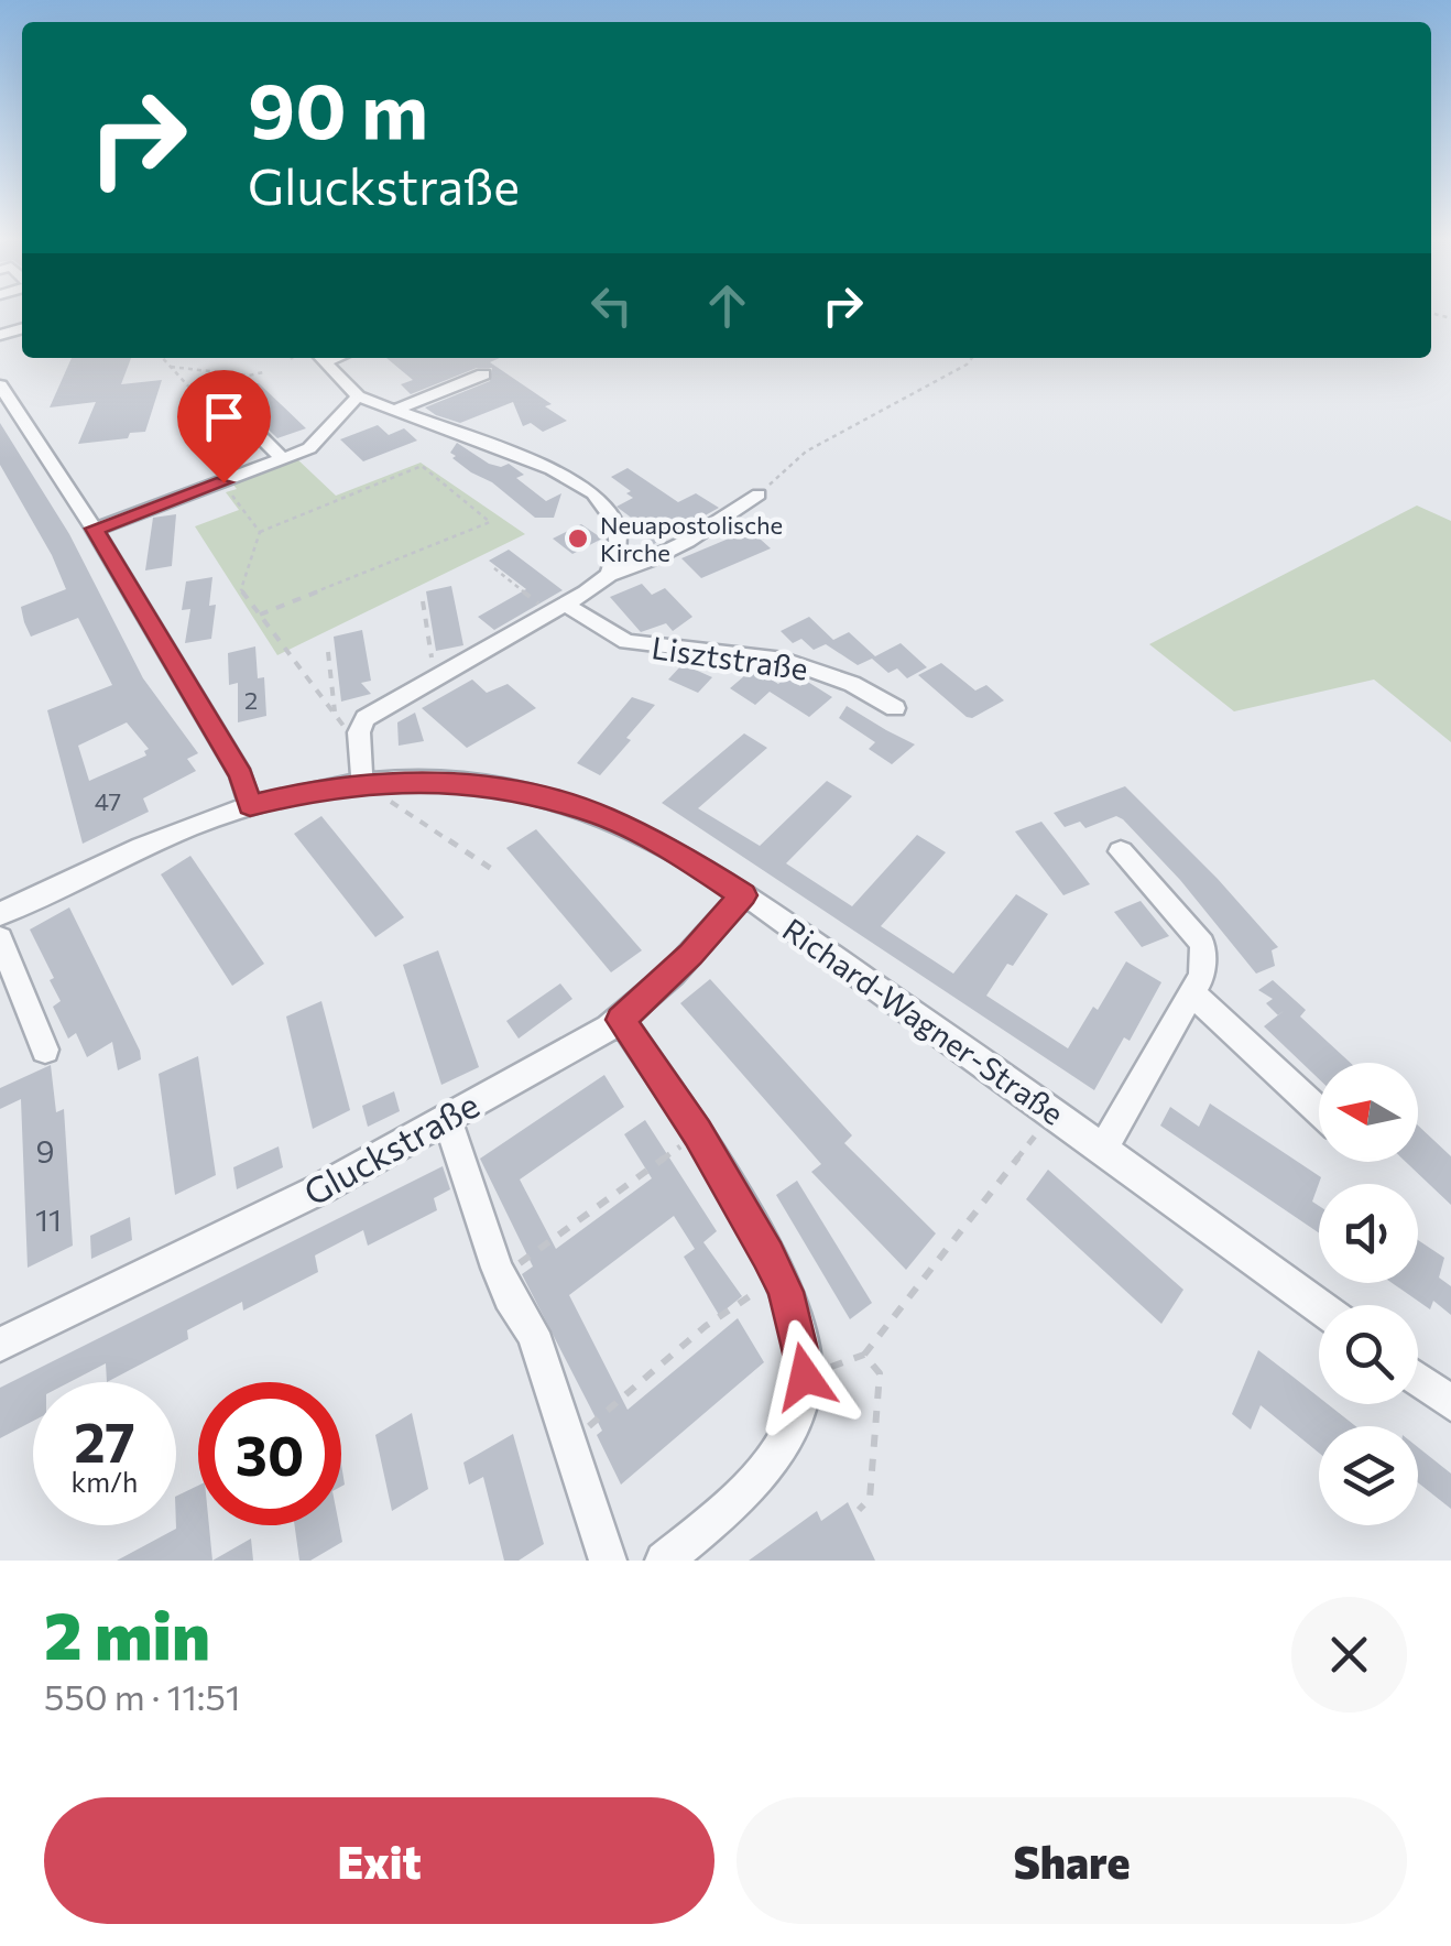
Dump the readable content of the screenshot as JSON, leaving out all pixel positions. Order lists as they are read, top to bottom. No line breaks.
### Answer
{"streets":{"street":["Lisztstraße","Richard-Wagner-Straße","Gluckstraße"]},"crossings":[["Richard-Wagner-Straße","Gluckstraße"]],"places":["Neuapostolische Kirche"],"house_numbers":["2","47","9","11"],"north":"left","page":{"turn":["90 m","Gluckstraße"],"speed":"27 km/h","limit":"30","heading":["2 min","550 m · 11:51"],"buttons":["Exit","Share"]}}
